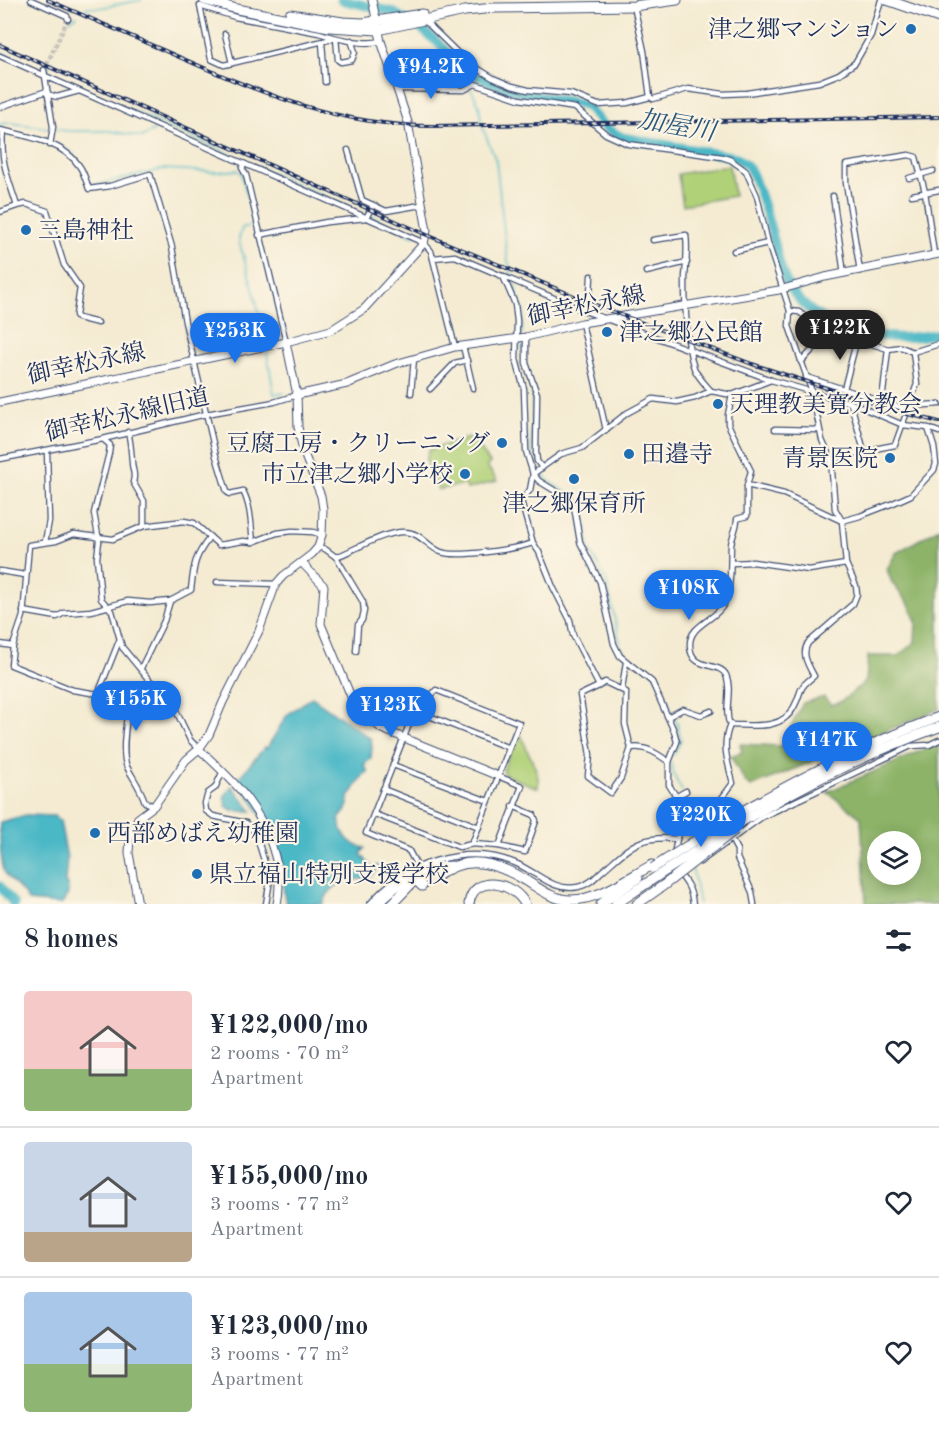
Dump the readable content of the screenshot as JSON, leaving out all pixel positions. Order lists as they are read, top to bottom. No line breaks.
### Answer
{"streets":{"main road":["御幸松永線"],"street":["御幸松永線旧道"]},"crossings":[["御幸松永線","御幸松永線旧道"]],"water":["加屋川"],"places":["津之郷マンション","三島神社","津之郷公民館","天理教美寛分教会","豆腐工房・クリーニング","田邉寺","青景医院","市立津之郷小学校","津之郷保育所","西部めばえ幼稚園","県立福山特別支援学校"],"page":{"price":["¥94.2K","¥122K","¥253K","¥108K","¥155K","¥123K","¥147K","¥220K"],"heading":"8 homes","list":[{"name":"¥122,000/mo","note":"2 rooms · 70 m² · Apartment"},{"name":"¥155,000/mo","note":"3 rooms · 77 m² · Apartment"},{"name":"¥123,000/mo","note":"3 rooms · 77 m² · Apartment"}]}}
